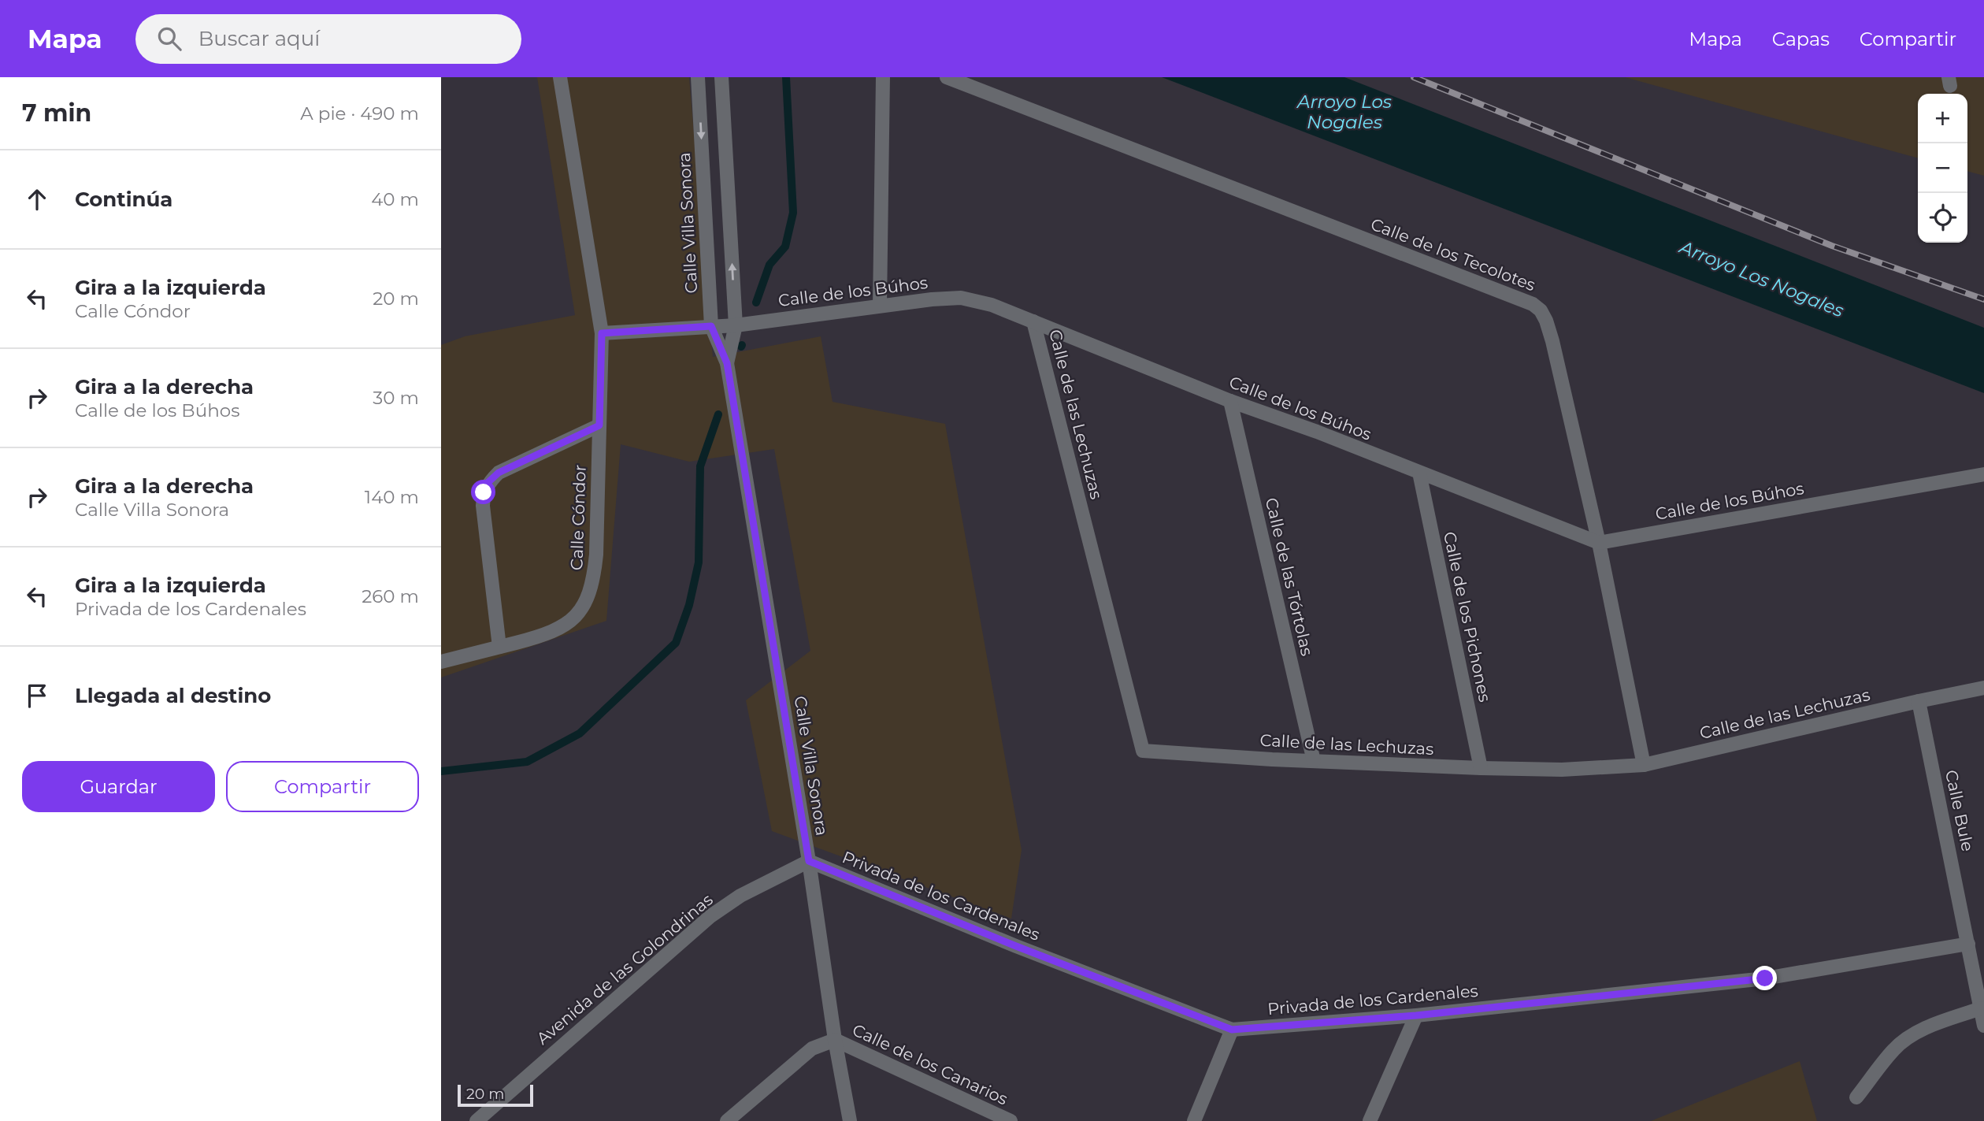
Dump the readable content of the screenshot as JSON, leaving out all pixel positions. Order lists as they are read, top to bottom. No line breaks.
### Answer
{"streets":{"street":["Calle Villa Sonora","Calle de los Tecolotes","Calle de los Búhos","Calle de las Lechuzas","Calle Cóndor","Calle de las Tórtolas","Calle de los Pichones","Calle Bule","Privada de los Cardenales","Avenida de las Golondrinas","Calle de los Canarios"]},"crossings":[["Calle Villa Sonora","Calle de los Búhos"],["Calle Villa Sonora","Privada de los Cardenales"],["Calle Villa Sonora","Avenida de las Golondrinas"],["Calle Villa Sonora","Calle de los Canarios"],["Calle de los Tecolotes","Calle de los Búhos"],["Calle de los Tecolotes","Calle de las Lechuzas"],["Calle de los Búhos","Calle de las Lechuzas"],["Calle de los Búhos","Calle Cóndor"],["Calle de los Búhos","Calle de las Tórtolas"],["Calle de los Búhos","Calle de los Pichones"],["Calle de las Lechuzas","Calle de las Tórtolas"],["Calle de las Lechuzas","Calle de los Pichones"],["Calle de las Lechuzas","Calle Bule"],["Calle Bule","Privada de los Cardenales"],["Privada de los Cardenales","Avenida de las Golondrinas"]],"water":["Arroyo Los Nogales"],"scale_bar":"20 m","page":{"header":"Mapa","search":"Buscar aquí","nav":["Mapa","Capas","Compartir"],"heading":["7 min","A pie · 490 m"],"map_buttons":["+","−"],"list":[["Continúa","40 m"],["Gira a la izquierda","Calle Cóndor","20 m"],["Gira a la derecha","Calle de los Búhos","30 m"],["Gira a la derecha","Calle Villa Sonora","140 m"],["Gira a la izquierda","Privada de los Cardenales","260 m"],"Llegada al destino"],"buttons":["Guardar","Compartir"],"scale":"20 m"}}
